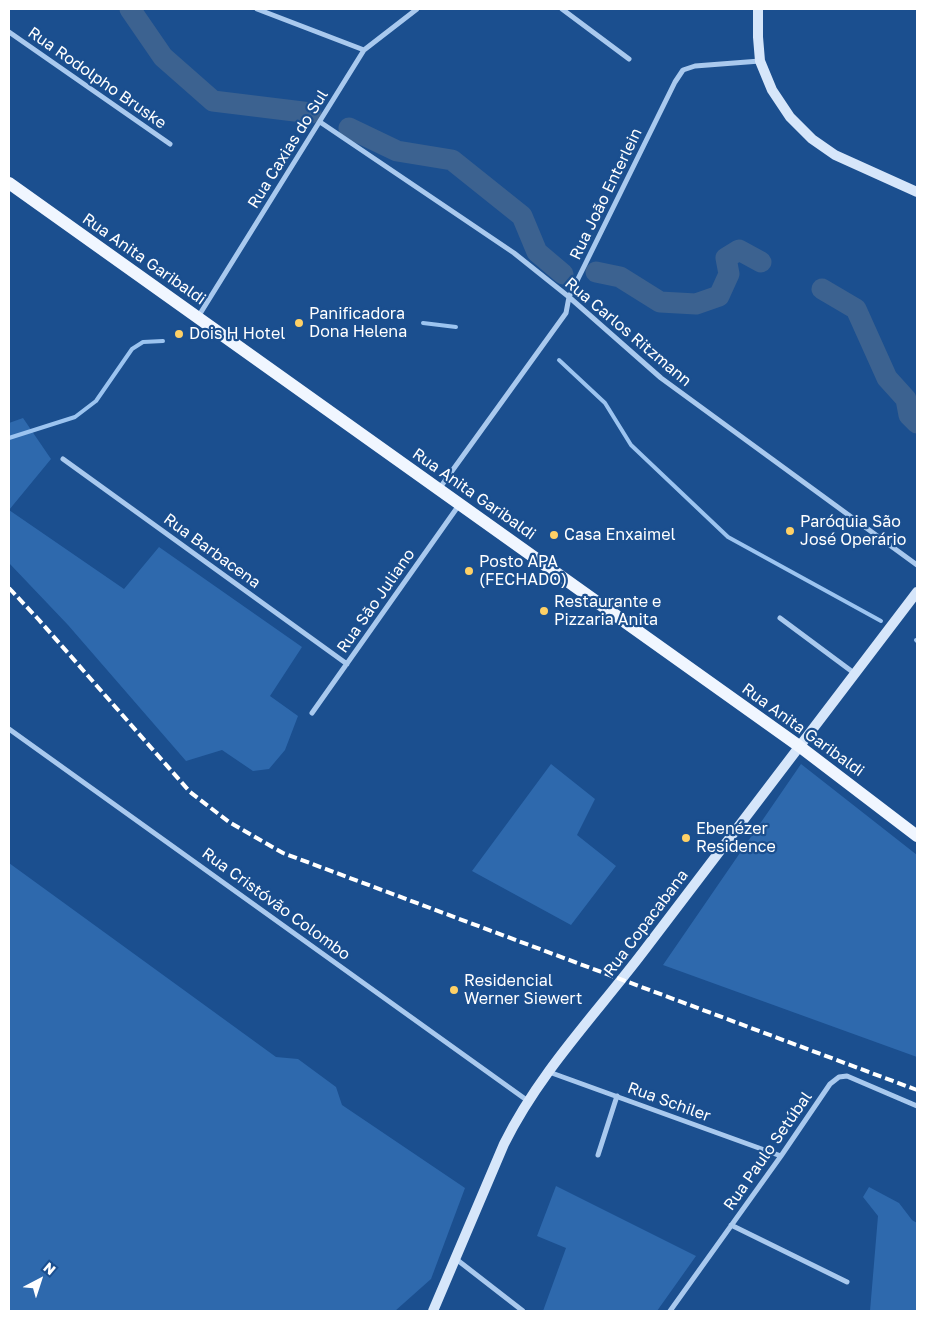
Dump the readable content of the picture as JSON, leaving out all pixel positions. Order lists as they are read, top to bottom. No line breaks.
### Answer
{"streets":{"main road":["Rua Anita Garibaldi","Rua Copacabana"],"street":["Rua Rodolpho Bruske","Rua Caxias do Sul","Rua João Enterlein","Rua Carlos Ritzmann","Rua Barbacena","Rua São Juliano","Rua Cristóvão Colombo","Rua Schiler","Rua Paulo Setúbal"]},"crossings":[["Rua Caxias do Sul","Rua Anita Garibaldi"],["Rua Caxias do Sul","Rua Carlos Ritzmann"],["Rua João Enterlein","Rua Anita Garibaldi"],["Rua João Enterlein","Rua Carlos Ritzmann"],["Rua Anita Garibaldi","Rua São Juliano"],["Rua Anita Garibaldi","Rua Copacabana"],["Rua Barbacena","Rua São Juliano"],["Rua Cristóvão Colombo","Rua Copacabana"],["Rua Copacabana","Rua Schiler"],["Rua Schiler","Rua Paulo Setúbal"]],"places":["Panificadora Dona Helena","Dois H Hotel","Paróquia São José Operário","Casa Enxaimel","Posto APA (FECHADO)","Restaurante e Pizzaria Anita","Ebenézer Residence","Residencial Werner Siewert"],"north":"top right"}
